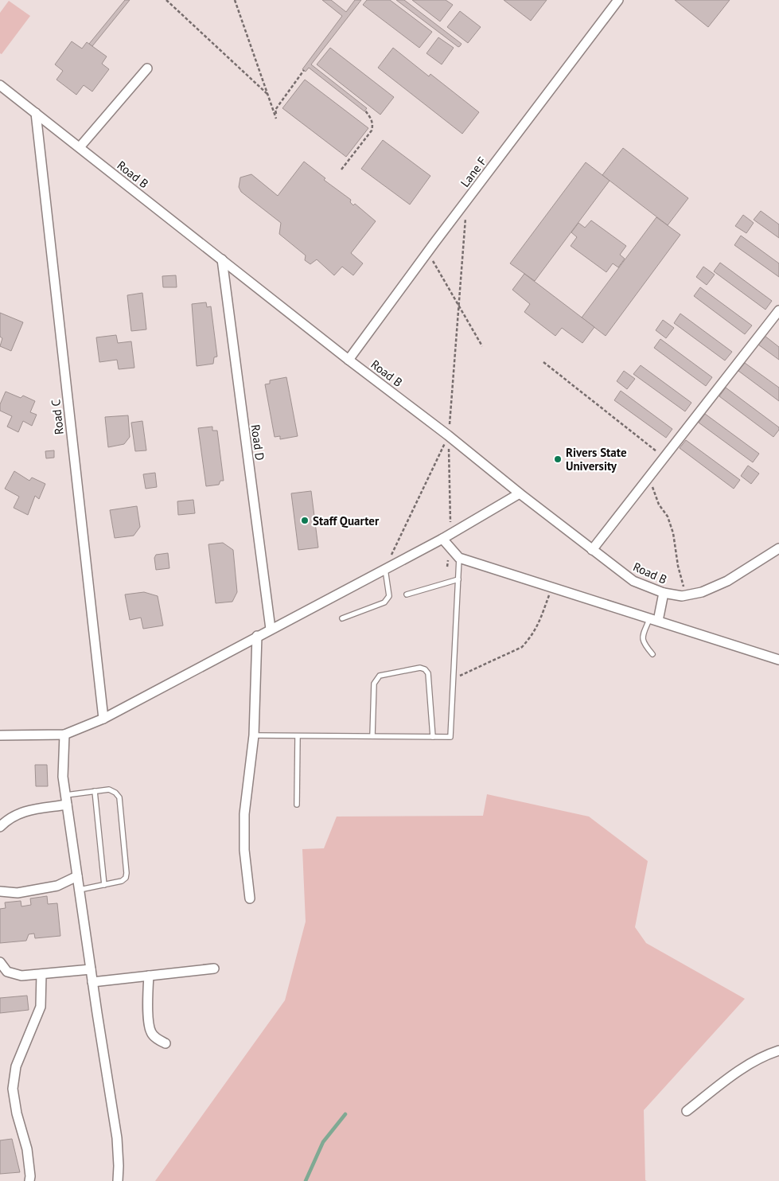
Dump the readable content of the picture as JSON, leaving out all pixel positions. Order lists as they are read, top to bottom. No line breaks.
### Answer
{"streets":{"street":["Lane F","Road B","Road C","Road D"]},"crossings":[["Lane F","Road B"],["Road B","Road C"],["Road B","Road D"]],"places":["Rivers State University","Staff Quarter"]}
